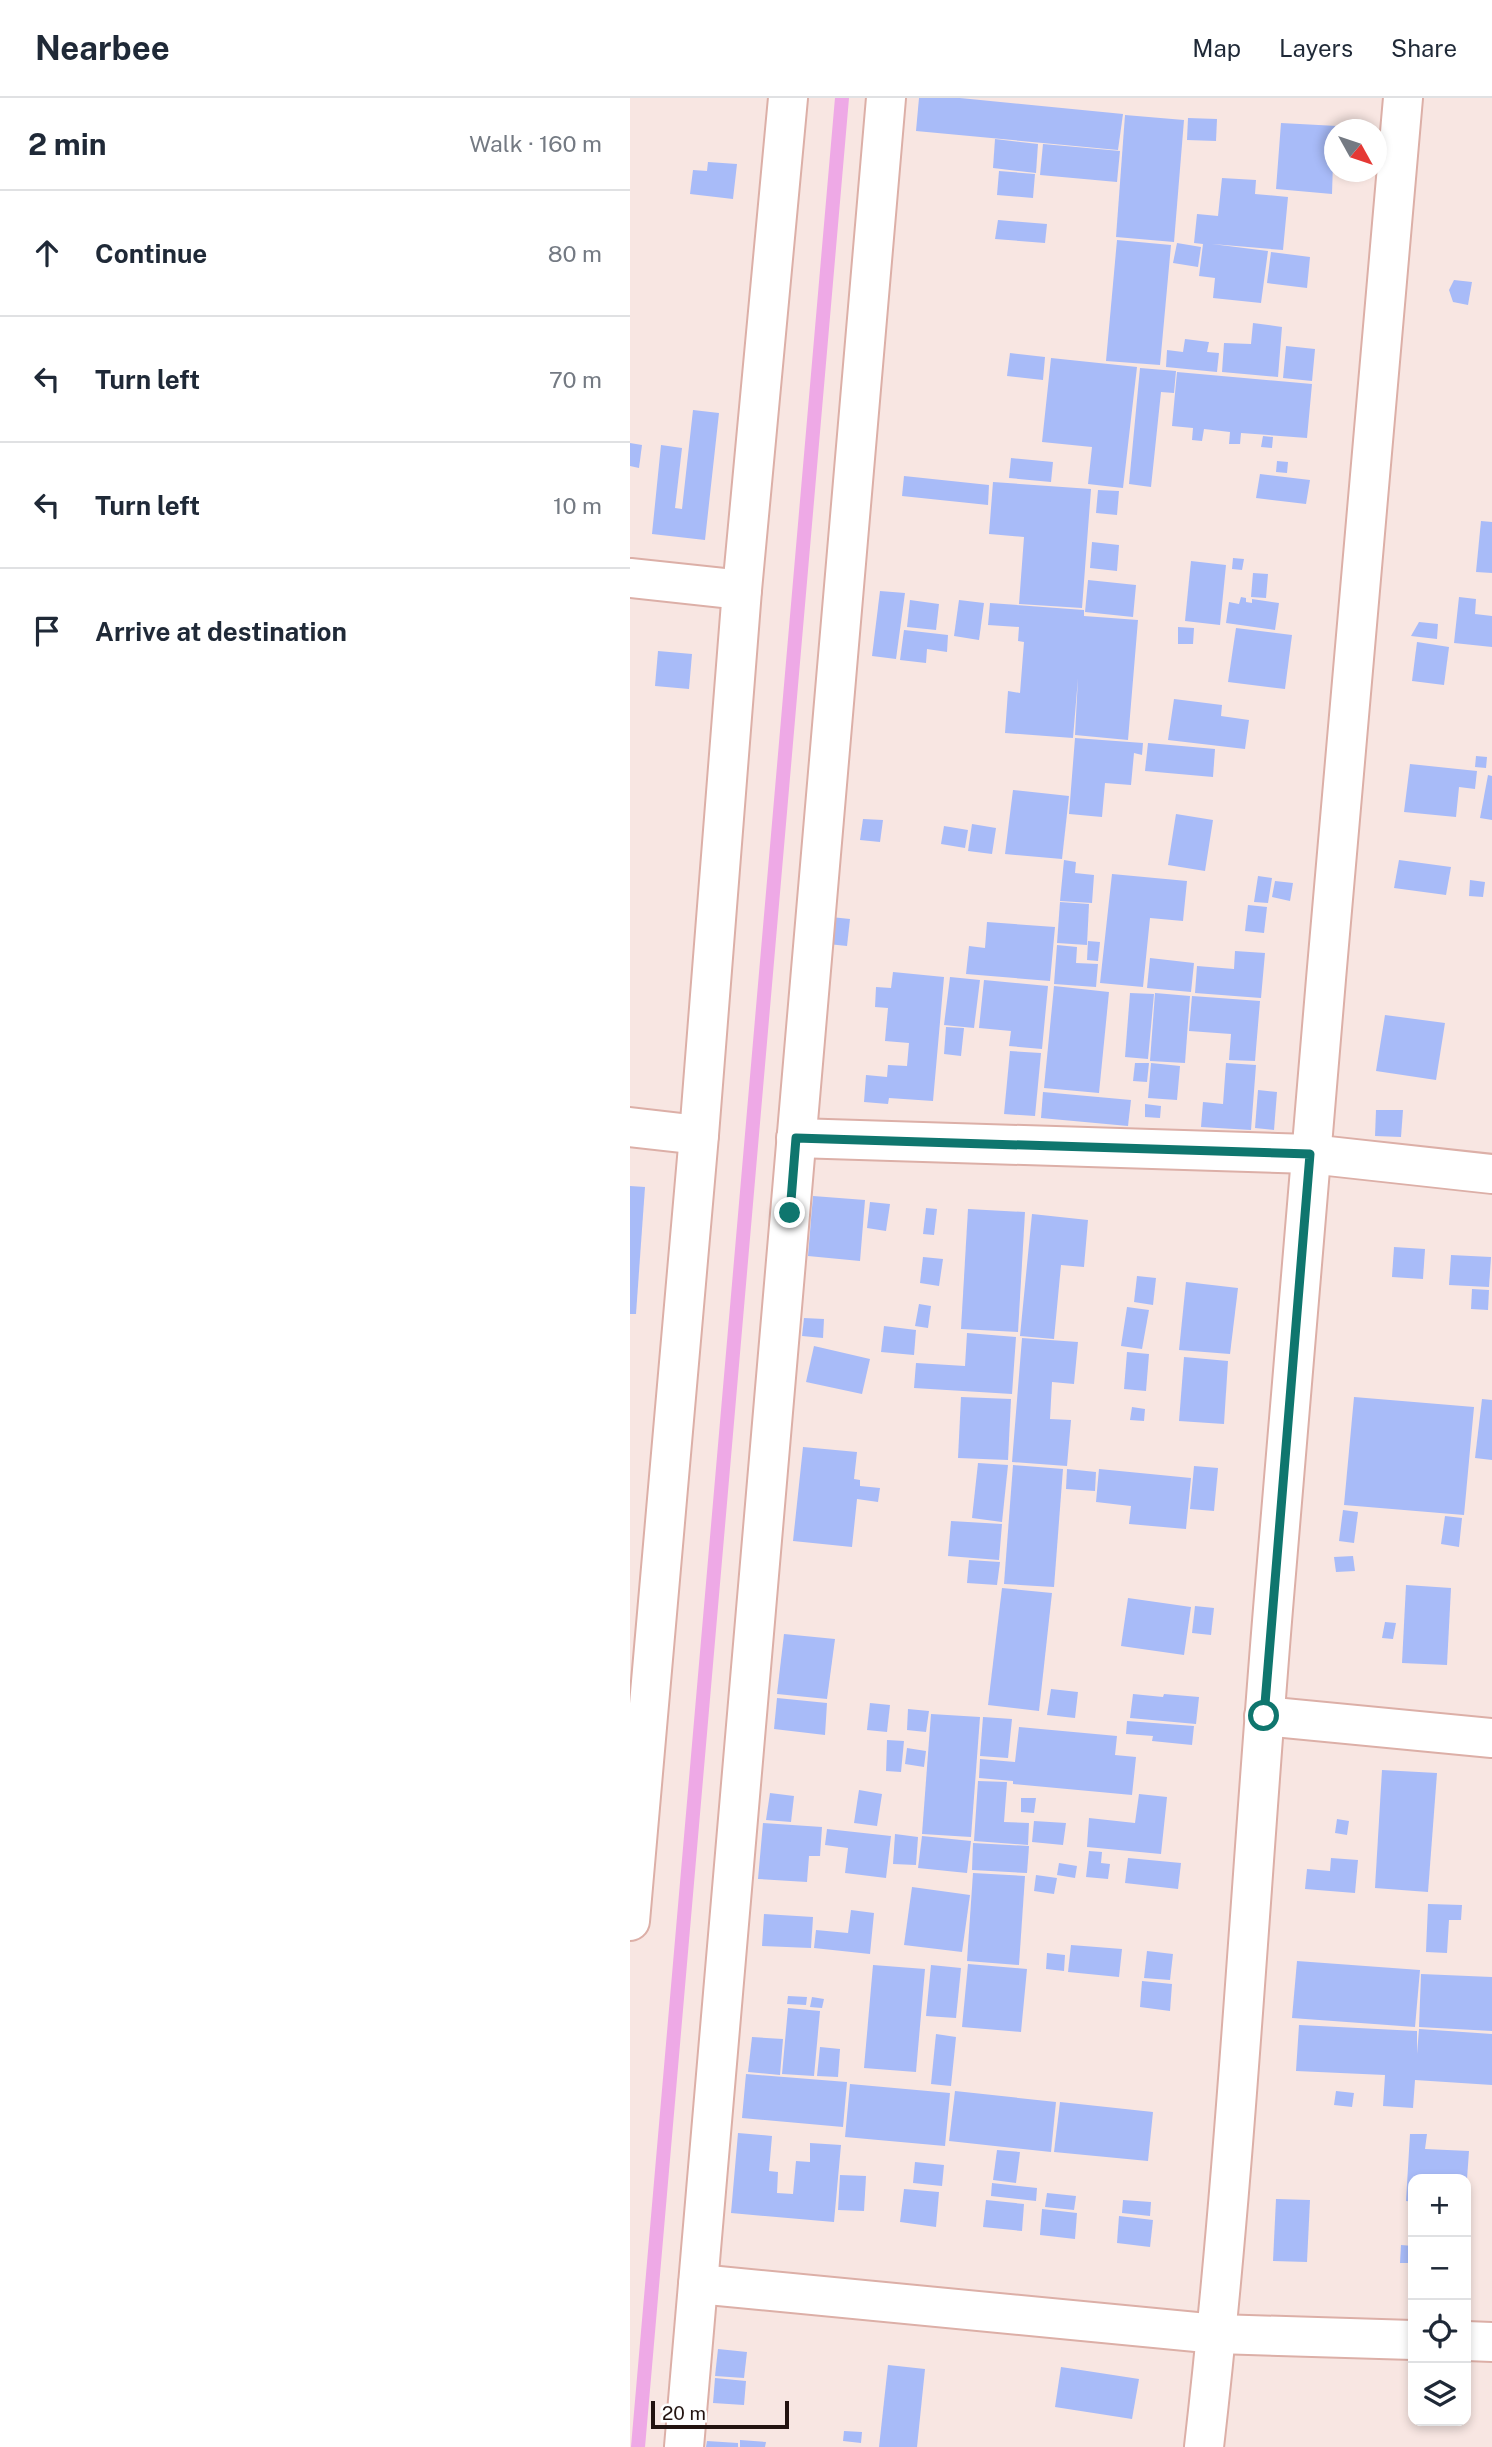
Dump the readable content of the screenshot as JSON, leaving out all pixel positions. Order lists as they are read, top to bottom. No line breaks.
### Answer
{"scale_bar":"20 m","north":"bottom right","page":{"header":"Nearbee","nav":["Map","Layers","Share"],"heading":["2 min","Walk · 160 m"],"list":[["Continue","80 m"],["Turn left","70 m"],["Turn left","10 m"],"Arrive at destination"],"map_buttons":["+","−"],"scale":"20 m"}}
